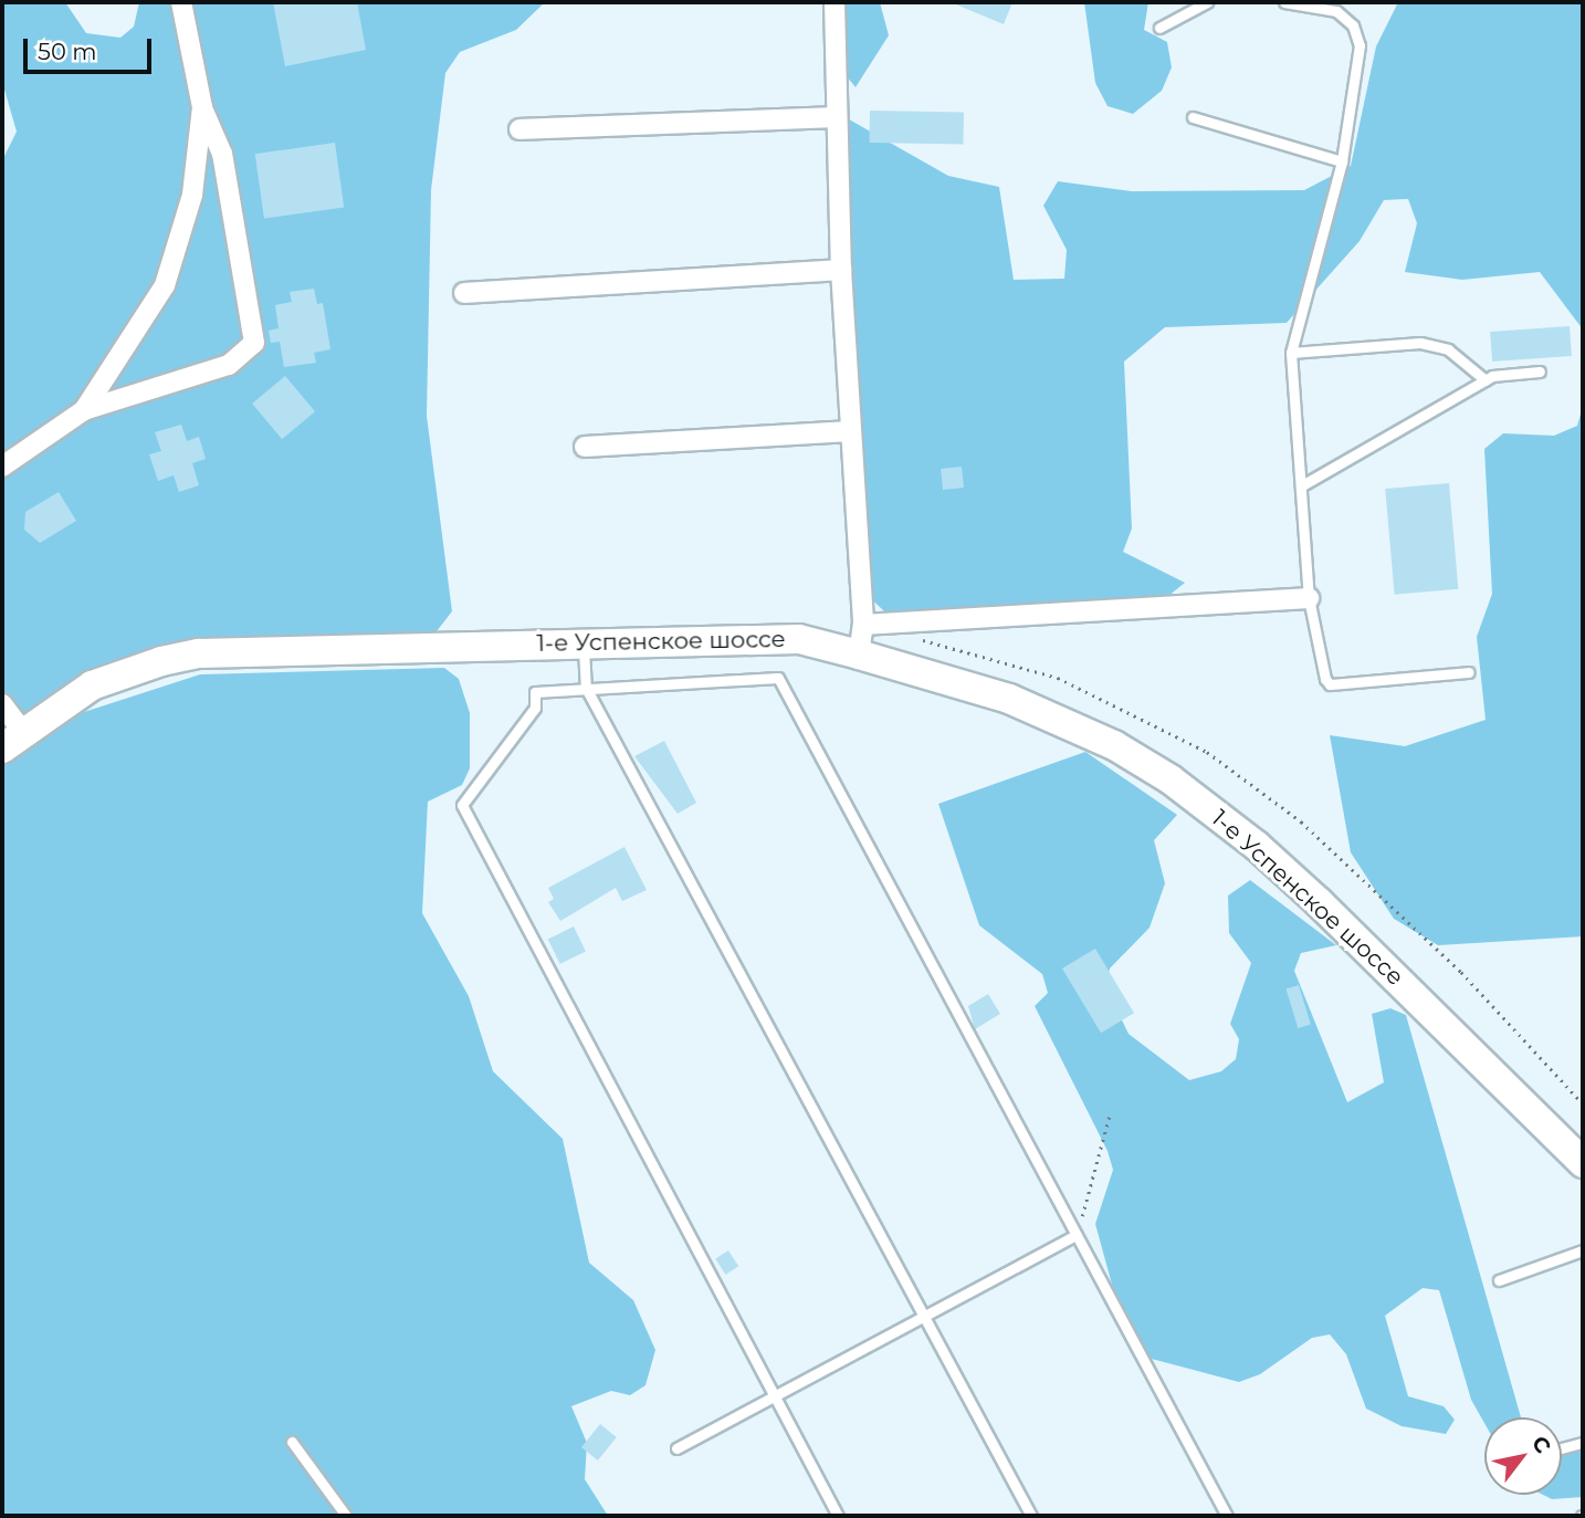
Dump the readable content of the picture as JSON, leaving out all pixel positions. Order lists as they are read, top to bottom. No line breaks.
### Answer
{"streets":{"main road":["1-е Успенское шоссе"]},"scale_bar":"50 m","north":"top right"}
